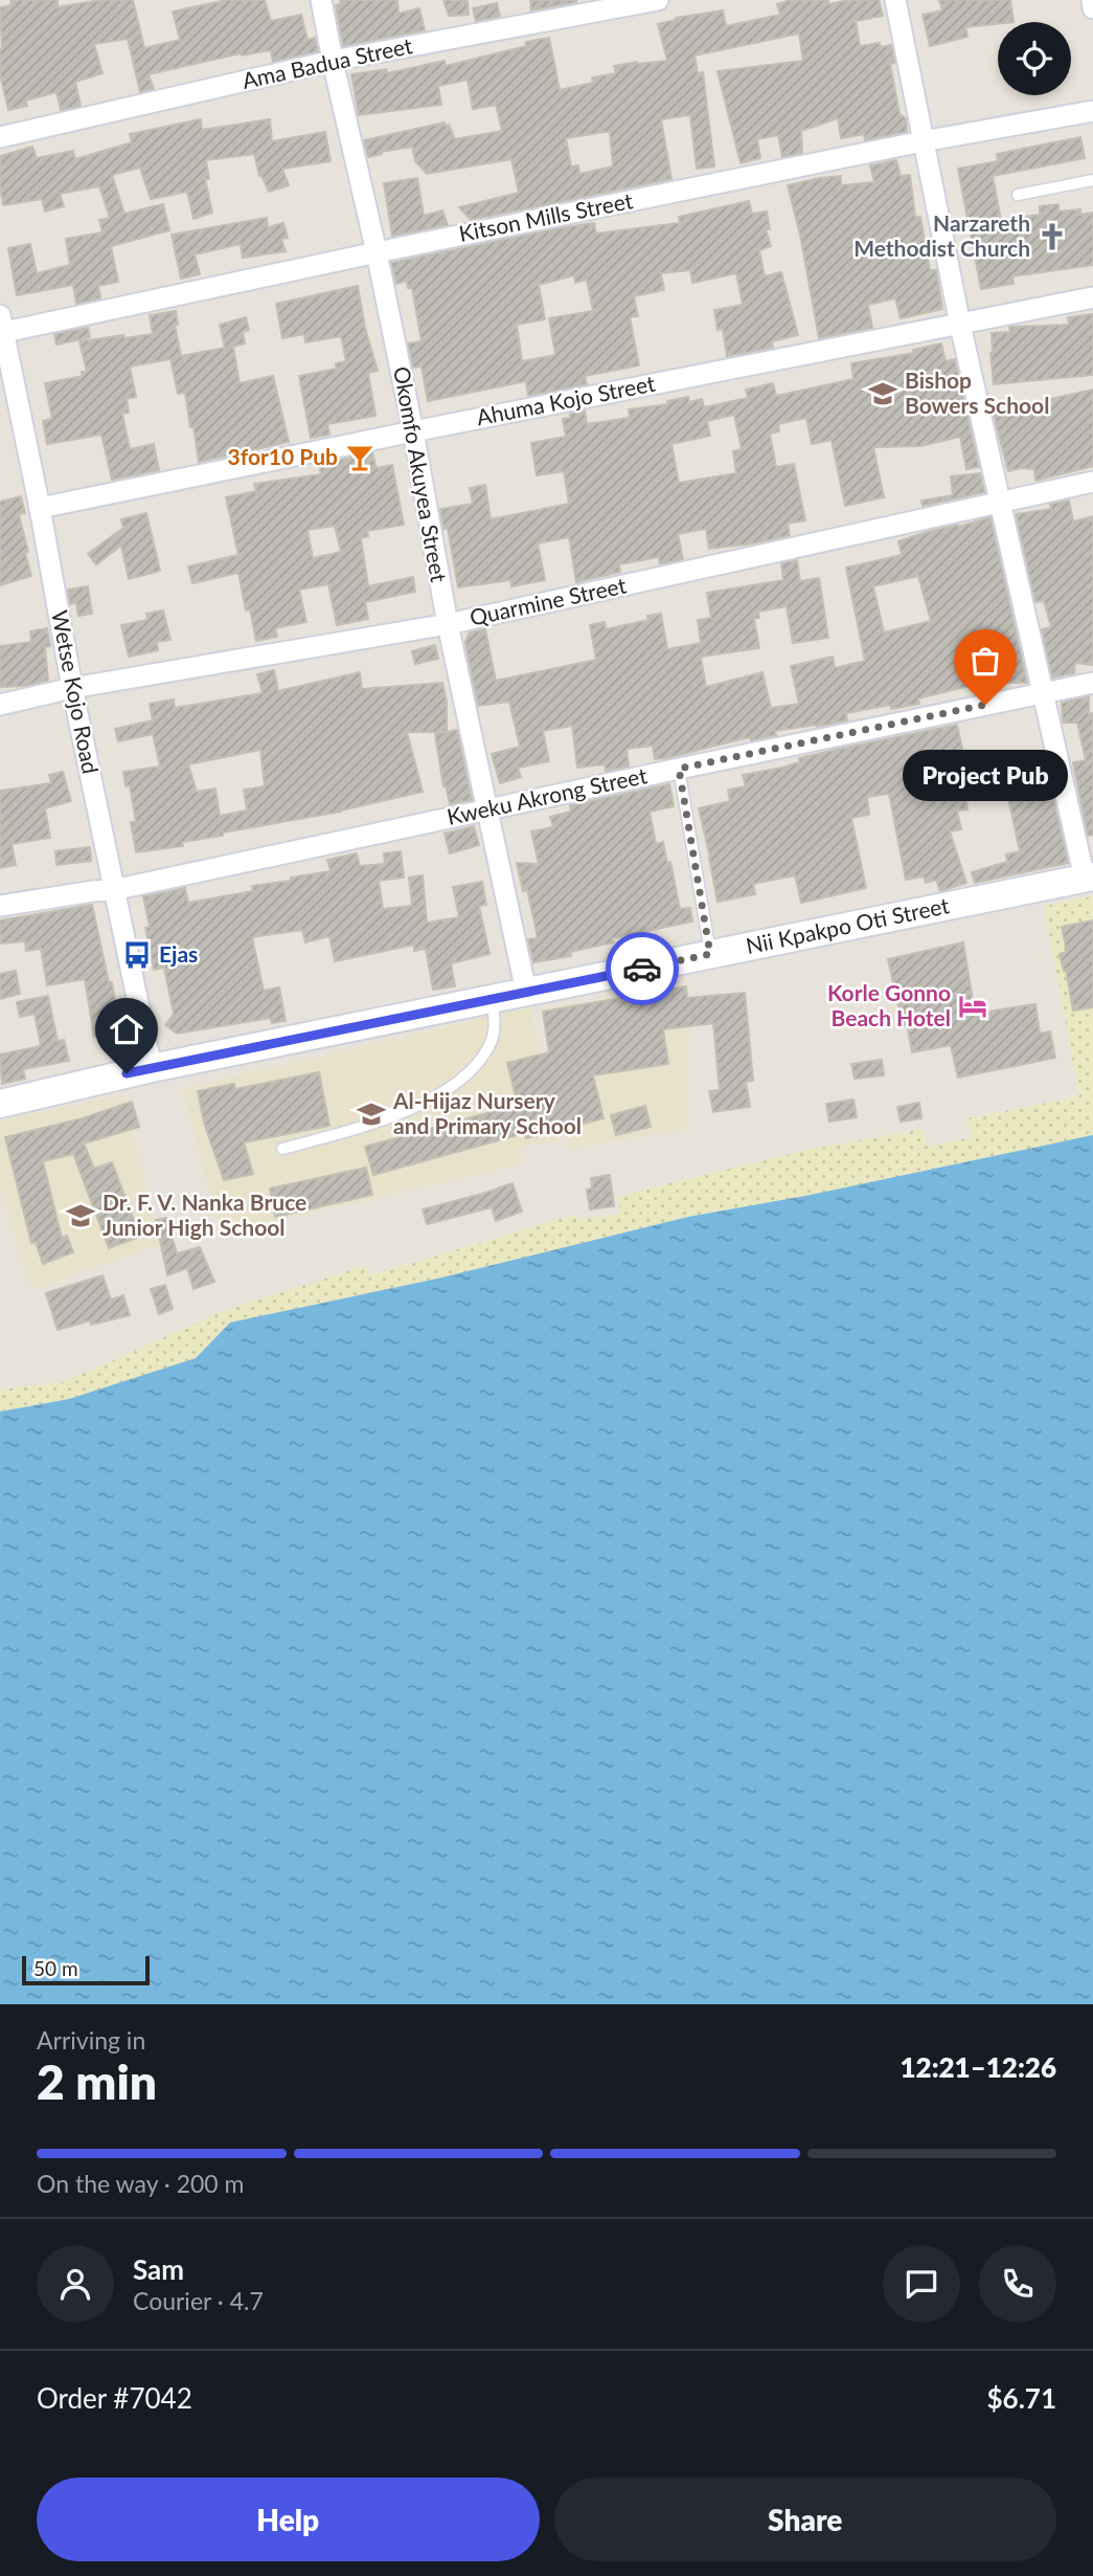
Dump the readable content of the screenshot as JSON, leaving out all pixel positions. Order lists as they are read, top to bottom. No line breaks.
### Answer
{"streets":{"main road":["Nii Kpakpo Oti Street"],"street":["Ama Badua Street","Kitson Mills Street","Ahuma Kojo Street","Okomfo Akuyea Street","Quarmine Street","Wetse Kojo Road","Kweku Akrong Street"]},"crossings":[["Ama Badua Street","Okomfo Akuyea Street"],["Kitson Mills Street","Okomfo Akuyea Street"],["Kitson Mills Street","Wetse Kojo Road"],["Ahuma Kojo Street","Okomfo Akuyea Street"],["Ahuma Kojo Street","Wetse Kojo Road"],["Okomfo Akuyea Street","Quarmine Street"],["Okomfo Akuyea Street","Kweku Akrong Street"],["Okomfo Akuyea Street","Nii Kpakpo Oti Street"],["Quarmine Street","Wetse Kojo Road"],["Wetse Kojo Road","Kweku Akrong Street"],["Wetse Kojo Road","Nii Kpakpo Oti Street"]],"places":{"church":["Narzareth Methodist Church"],"school or university":["Bishop Bowers School","Al-Hijaz Nursery and Primary School","Dr. F. V. Nanka Bruce Junior High School"],"bar":["3for10 Pub"],"other":["Project Pub"],"bus stop":["Ejas"],"hotel":["Korle Gonno Beach Hotel"]},"scale_bar":"50 m","page":{"bubble":"Project Pub","scale":"50 m","heading":["2 min","Arriving in","12:21–12:26"],"panel":["Sam","Courier · 4.7","Order #7042","$6.71"],"bar":"On the way · 200 m","buttons":["Help","Share"]}}
